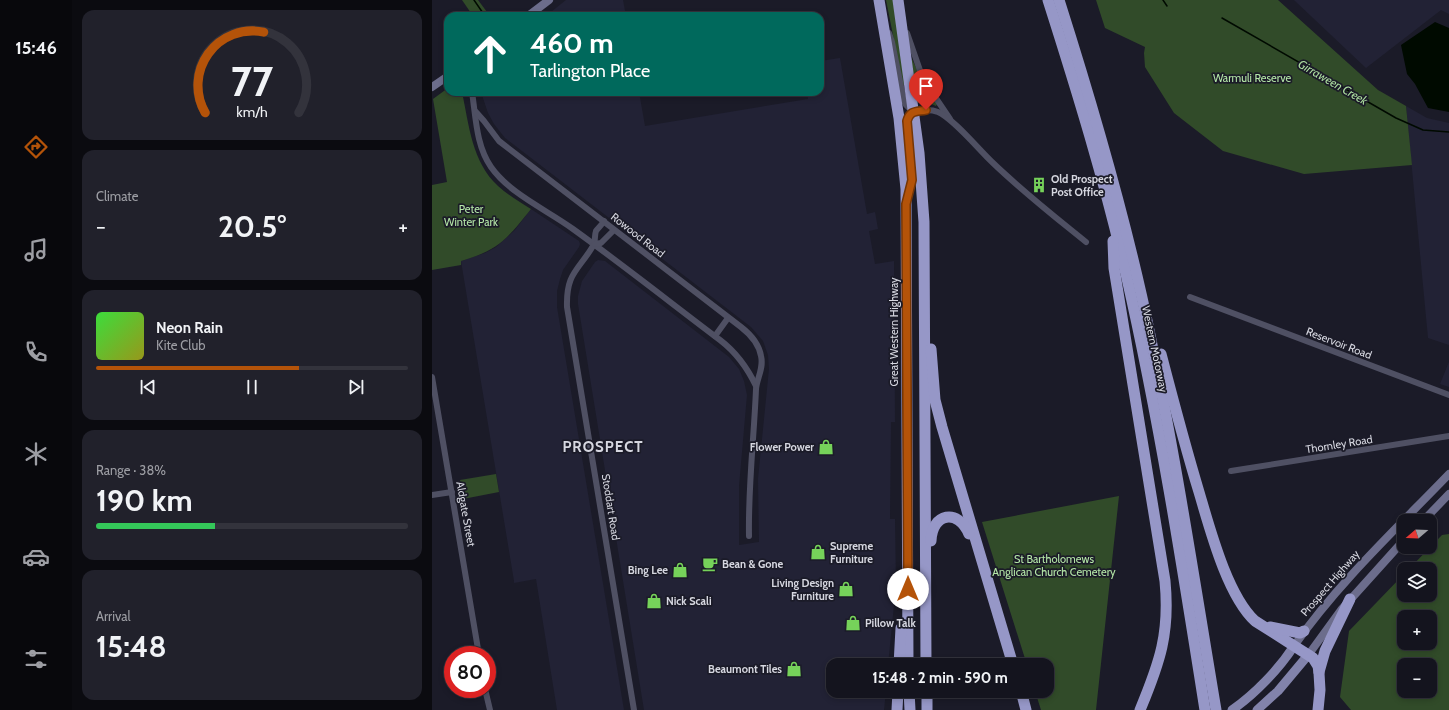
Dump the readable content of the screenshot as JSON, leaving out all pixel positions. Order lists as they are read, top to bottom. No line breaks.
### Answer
{"streets":{"highway":["Great Western Highway","Western Motorway"],"main road":["Prospect Highway"],"street":["Rowood Road","Reservoir Road","Thornley Road","Stoddart Road","Aldgate Street"]},"crossings":[["Rowood Road","Stoddart Road"]],"districts":["PROSPECT"],"water":["Girraween Creek"],"parks":["Warmuli Reserve","Peter Winter Park","St Bartholomews Anglican Church Cemetery"],"places":{"building":["Old Prospect Post Office"],"shop":["Flower Power","Supreme Furniture","Bing Lee","Living Design Furniture","Nick Scali","Pillow Talk","Beaumont Tiles"],"cafe":["Bean & Gone"]},"north":"left","page":{"tabs":"15:46","turn":["460 m","Tarlington Place"],"tile":["Climate",["Range · 38%","190 km"],["Arrival","15:48"]],"heat":["−","20.5°","+"],"song":["Neon Rain","Kite Club"],"map_buttons":["+","−"],"limit":"80","trip":"15:48 · 2 min · 590 m","gauge":["77","km/h"]}}
